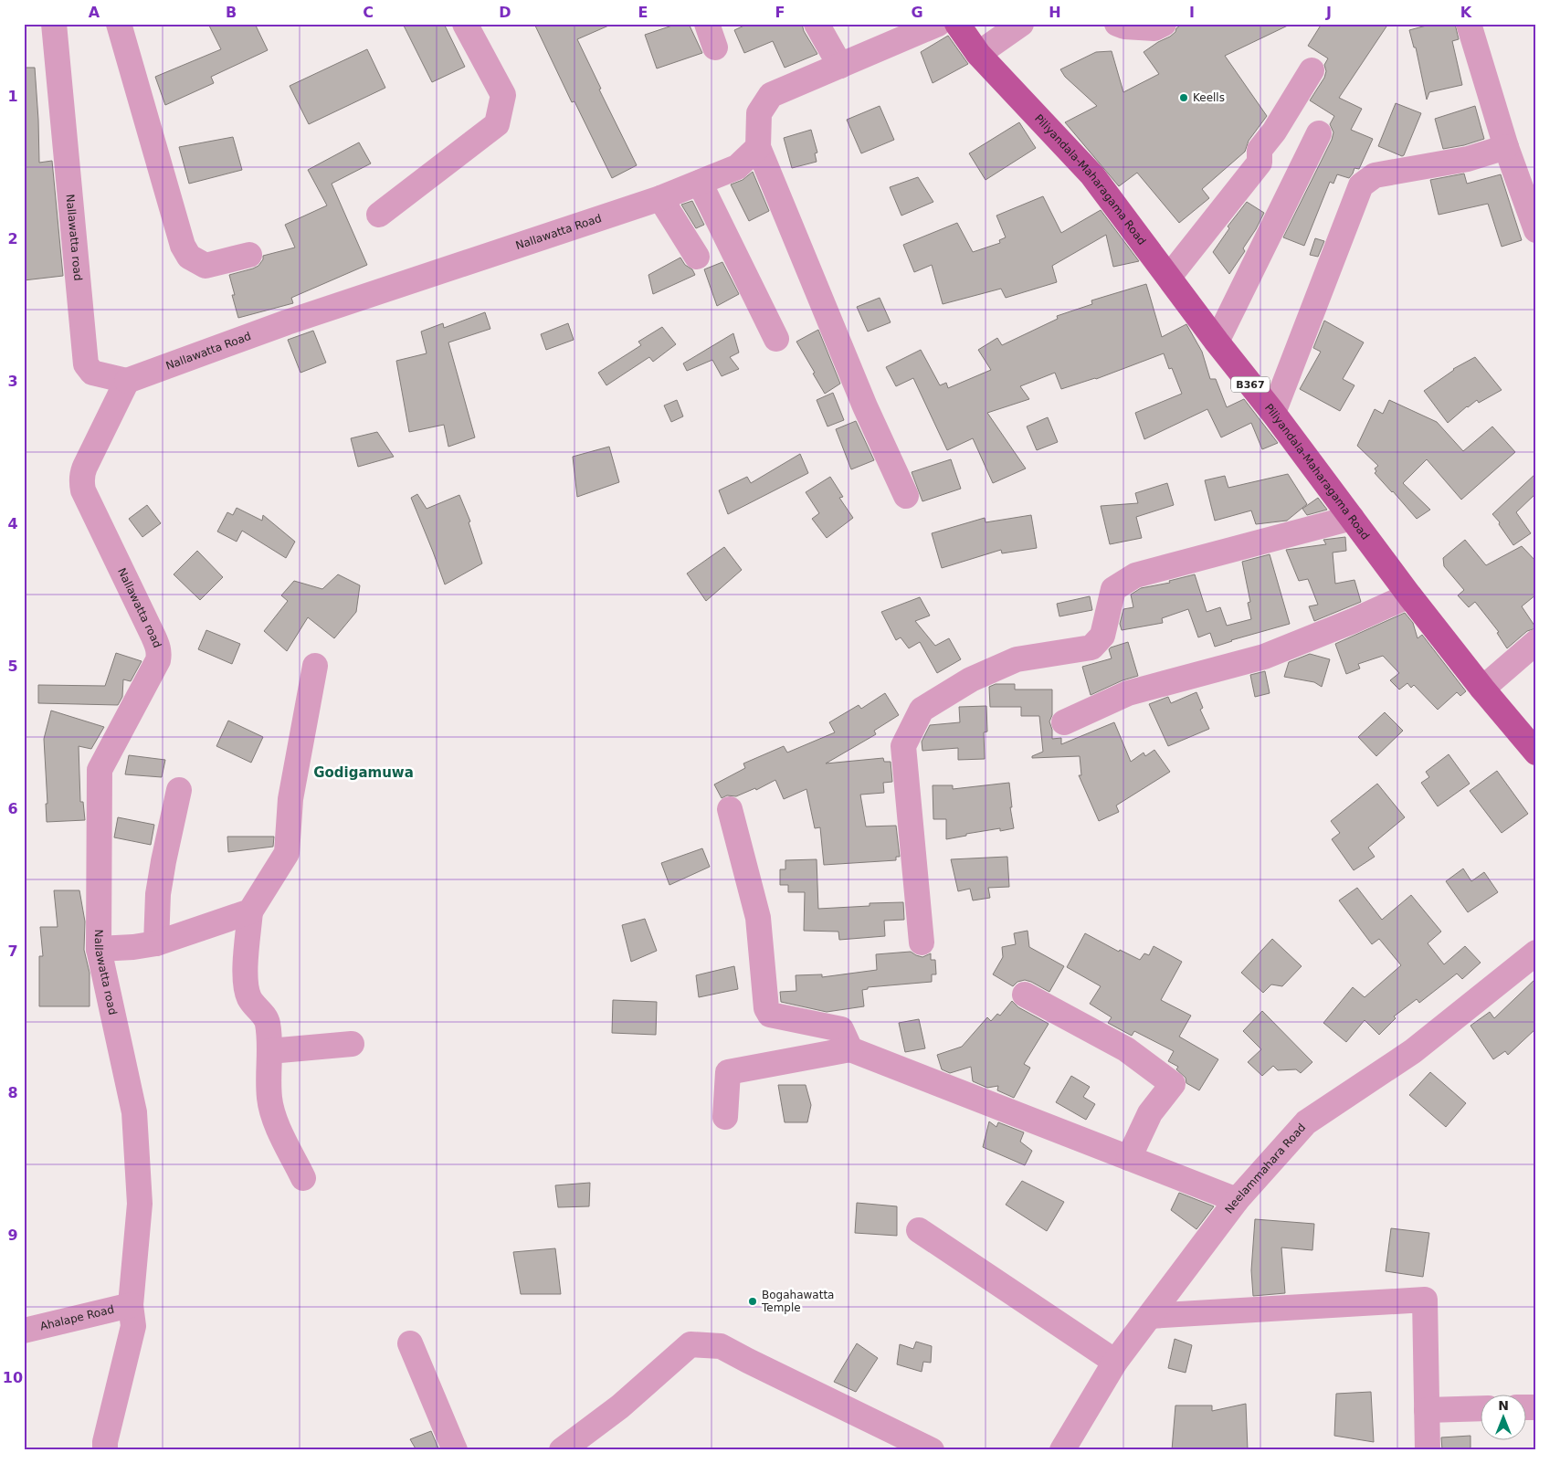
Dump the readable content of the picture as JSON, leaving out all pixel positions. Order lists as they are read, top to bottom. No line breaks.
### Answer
{"streets":{"main road":["Piliyandala-Maharagama Road","B367"],"street":["Nallawatta Road","Nallawatta road","Neelammahara Road","Ahalape Road"]},"crossings":[["Nallawatta Road","Nallawatta road"],["Nallawatta road","Ahalape Road"]],"districts":["Godigamuwa"],"places":["Keells","Bogahawatta Temple"],"north":"top","grid":{"columns":["A","B","C","D","E","F","G","H","I","J","K"],"rows":["1","2","3","4","5","6","7","8","9","10"]}}
